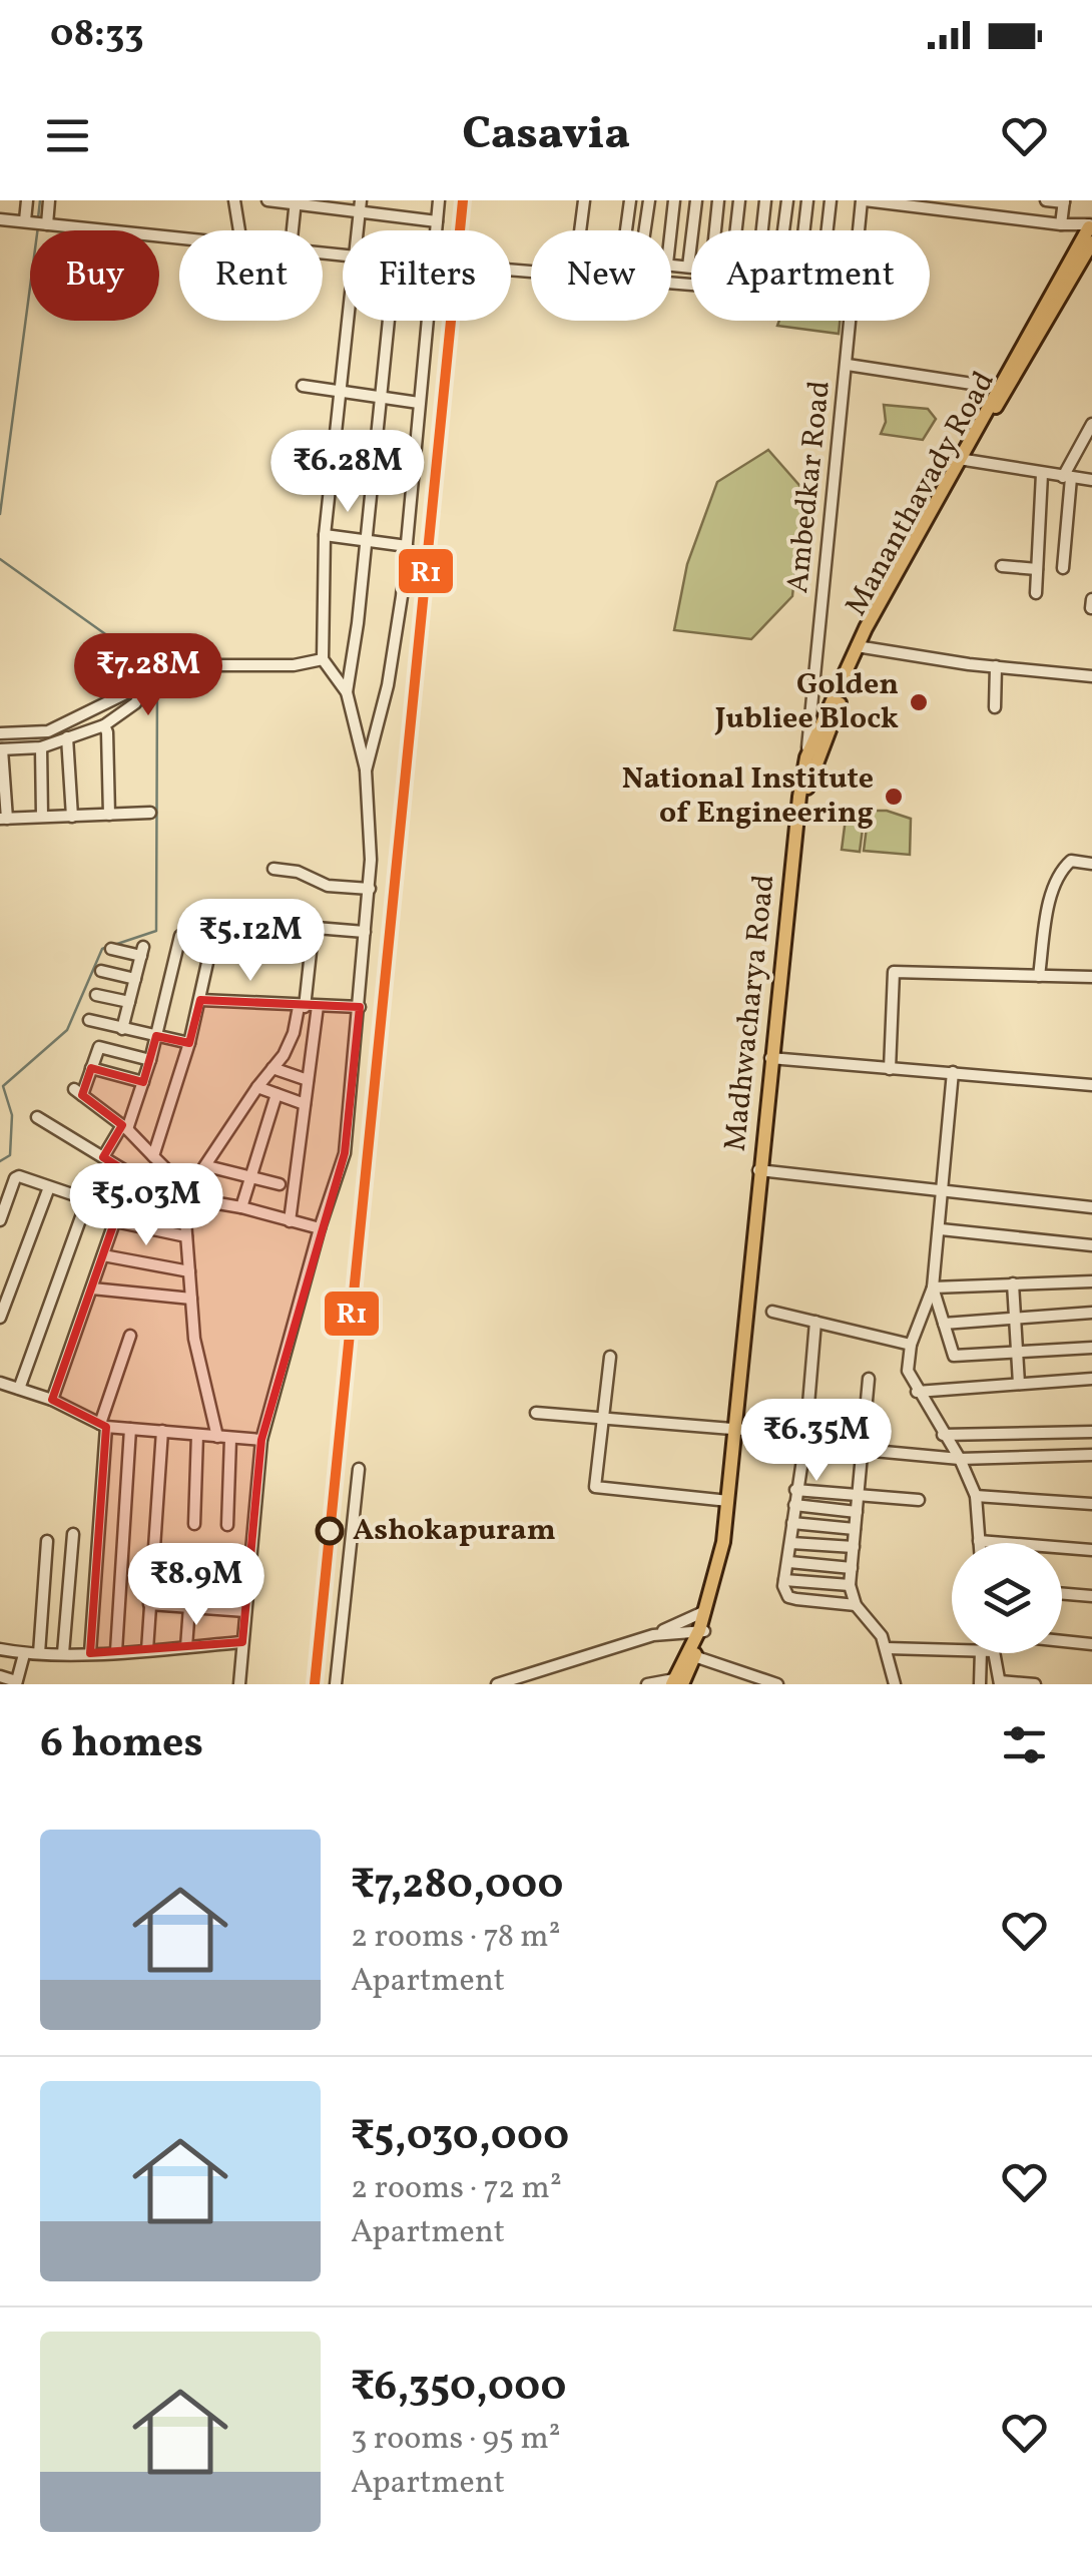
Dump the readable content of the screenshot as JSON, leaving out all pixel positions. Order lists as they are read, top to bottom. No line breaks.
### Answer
{"streets":{"main road":["Mananthavady Road","Madhwacharya Road"],"street":["Ambedkar Road"]},"crossings":[["Ambedkar Road","Mananthavady Road"],["Ambedkar Road","Madhwacharya Road"],["Mananthavady Road","Madhwacharya Road"]],"places":["Golden Jubliee Block","National Institute of Engineering","Ashokapuram"],"lines":["transit line R1"],"page":{"status":"08:33","header":"Casavia","chip":["Buy","Rent","Filters","New","Apartment"],"price":["₹6.28M","₹7.28M","₹5.12M","₹5.03M","₹6.35M","₹8.9M"],"heading":"6 homes","list":[{"name":"₹7,280,000","note":"2 rooms · 78 m² · Apartment"},{"name":"₹5,030,000","note":"2 rooms · 72 m² · Apartment"},{"name":"₹6,350,000","note":"3 rooms · 95 m² · Apartment"}]}}
